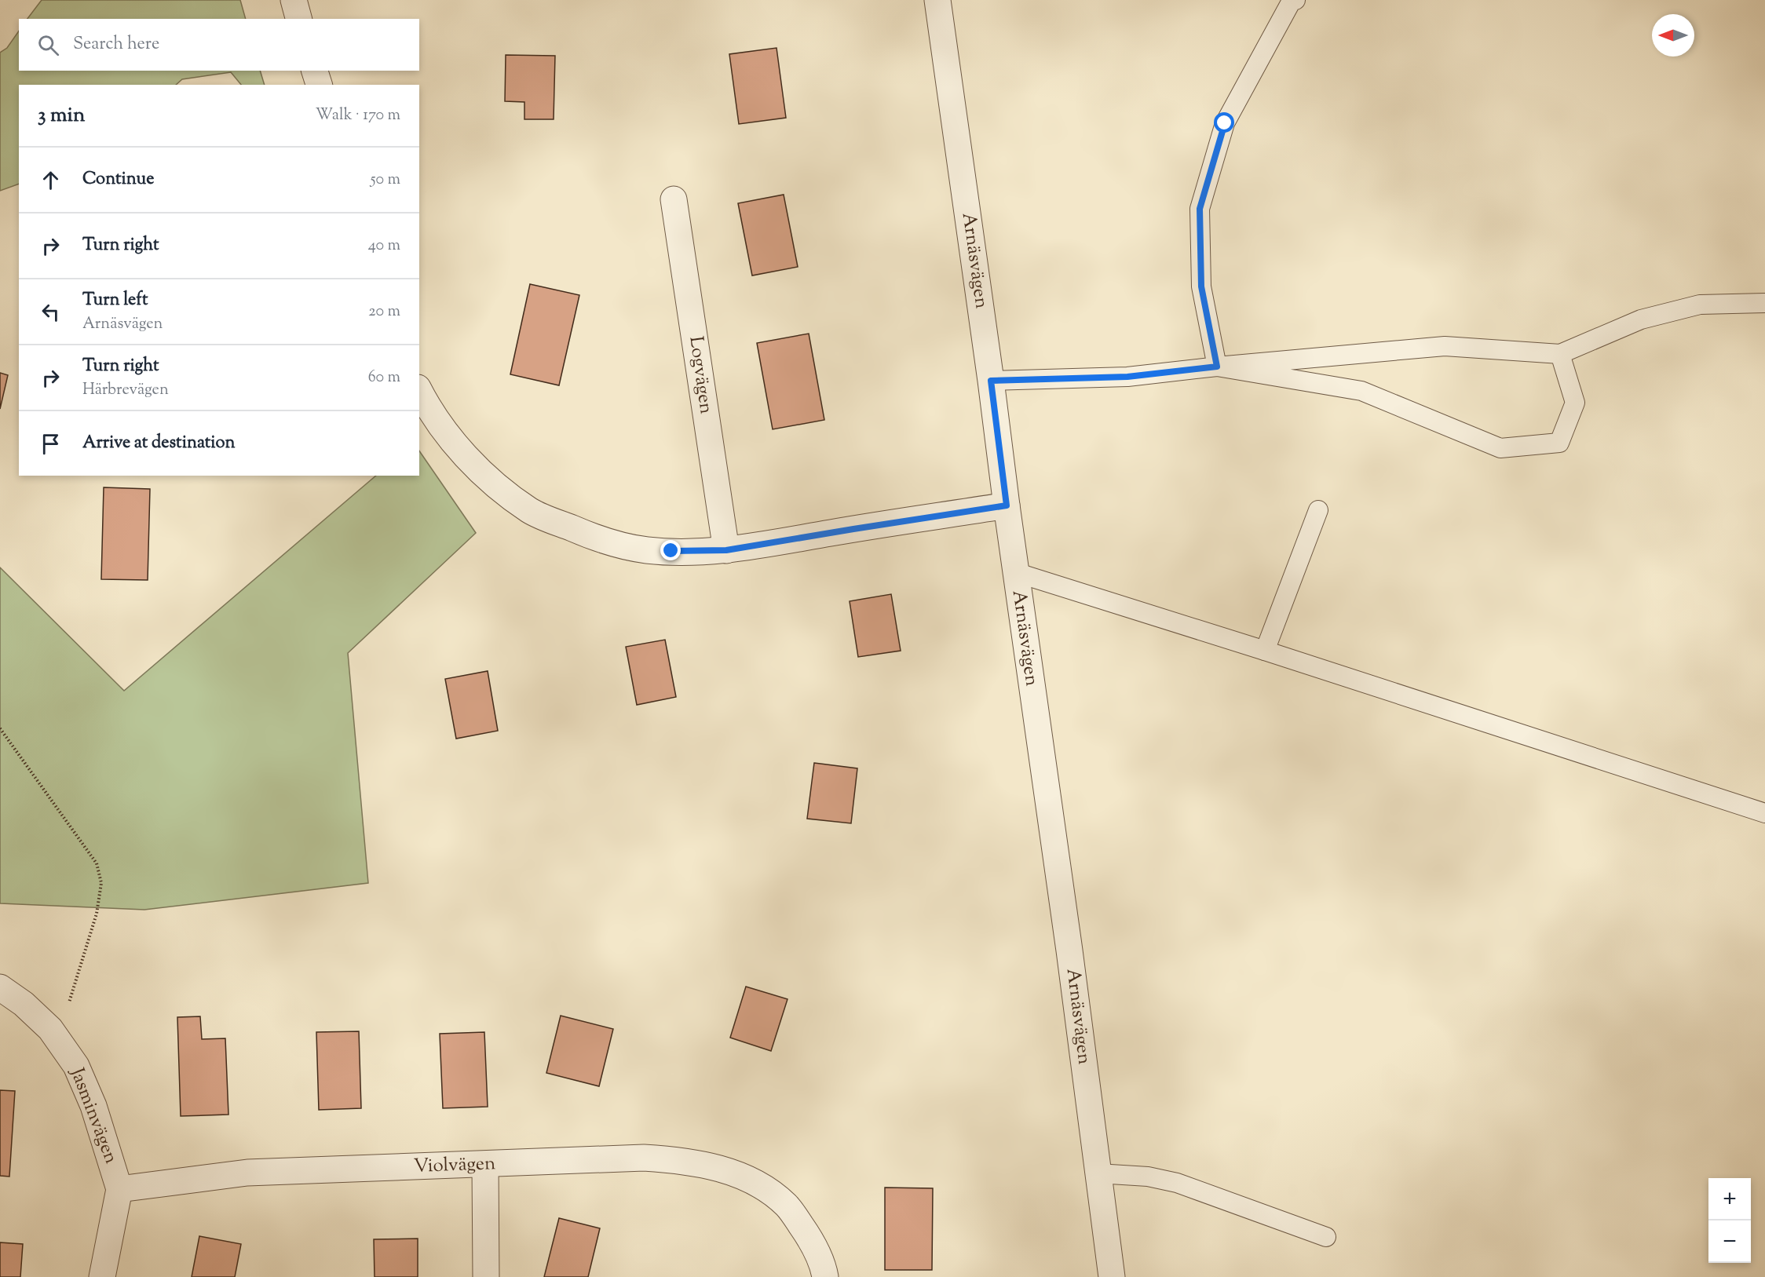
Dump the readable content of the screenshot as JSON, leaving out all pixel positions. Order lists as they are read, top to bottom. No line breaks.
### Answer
{"streets":{"street":["Arnäsvägen","Logvägen","Jasminvägen","Violvägen"]},"crossings":[["Jasminvägen","Violvägen"]],"north":"left","page":{"search":"Search here","heading":["3 min","Walk · 170 m"],"list":[["Continue","50 m"],["Turn right","40 m"],["Turn left","Arnäsvägen","20 m"],["Turn right","Härbrevägen","60 m"],"Arrive at destination"],"map_buttons":["+","−"]}}
